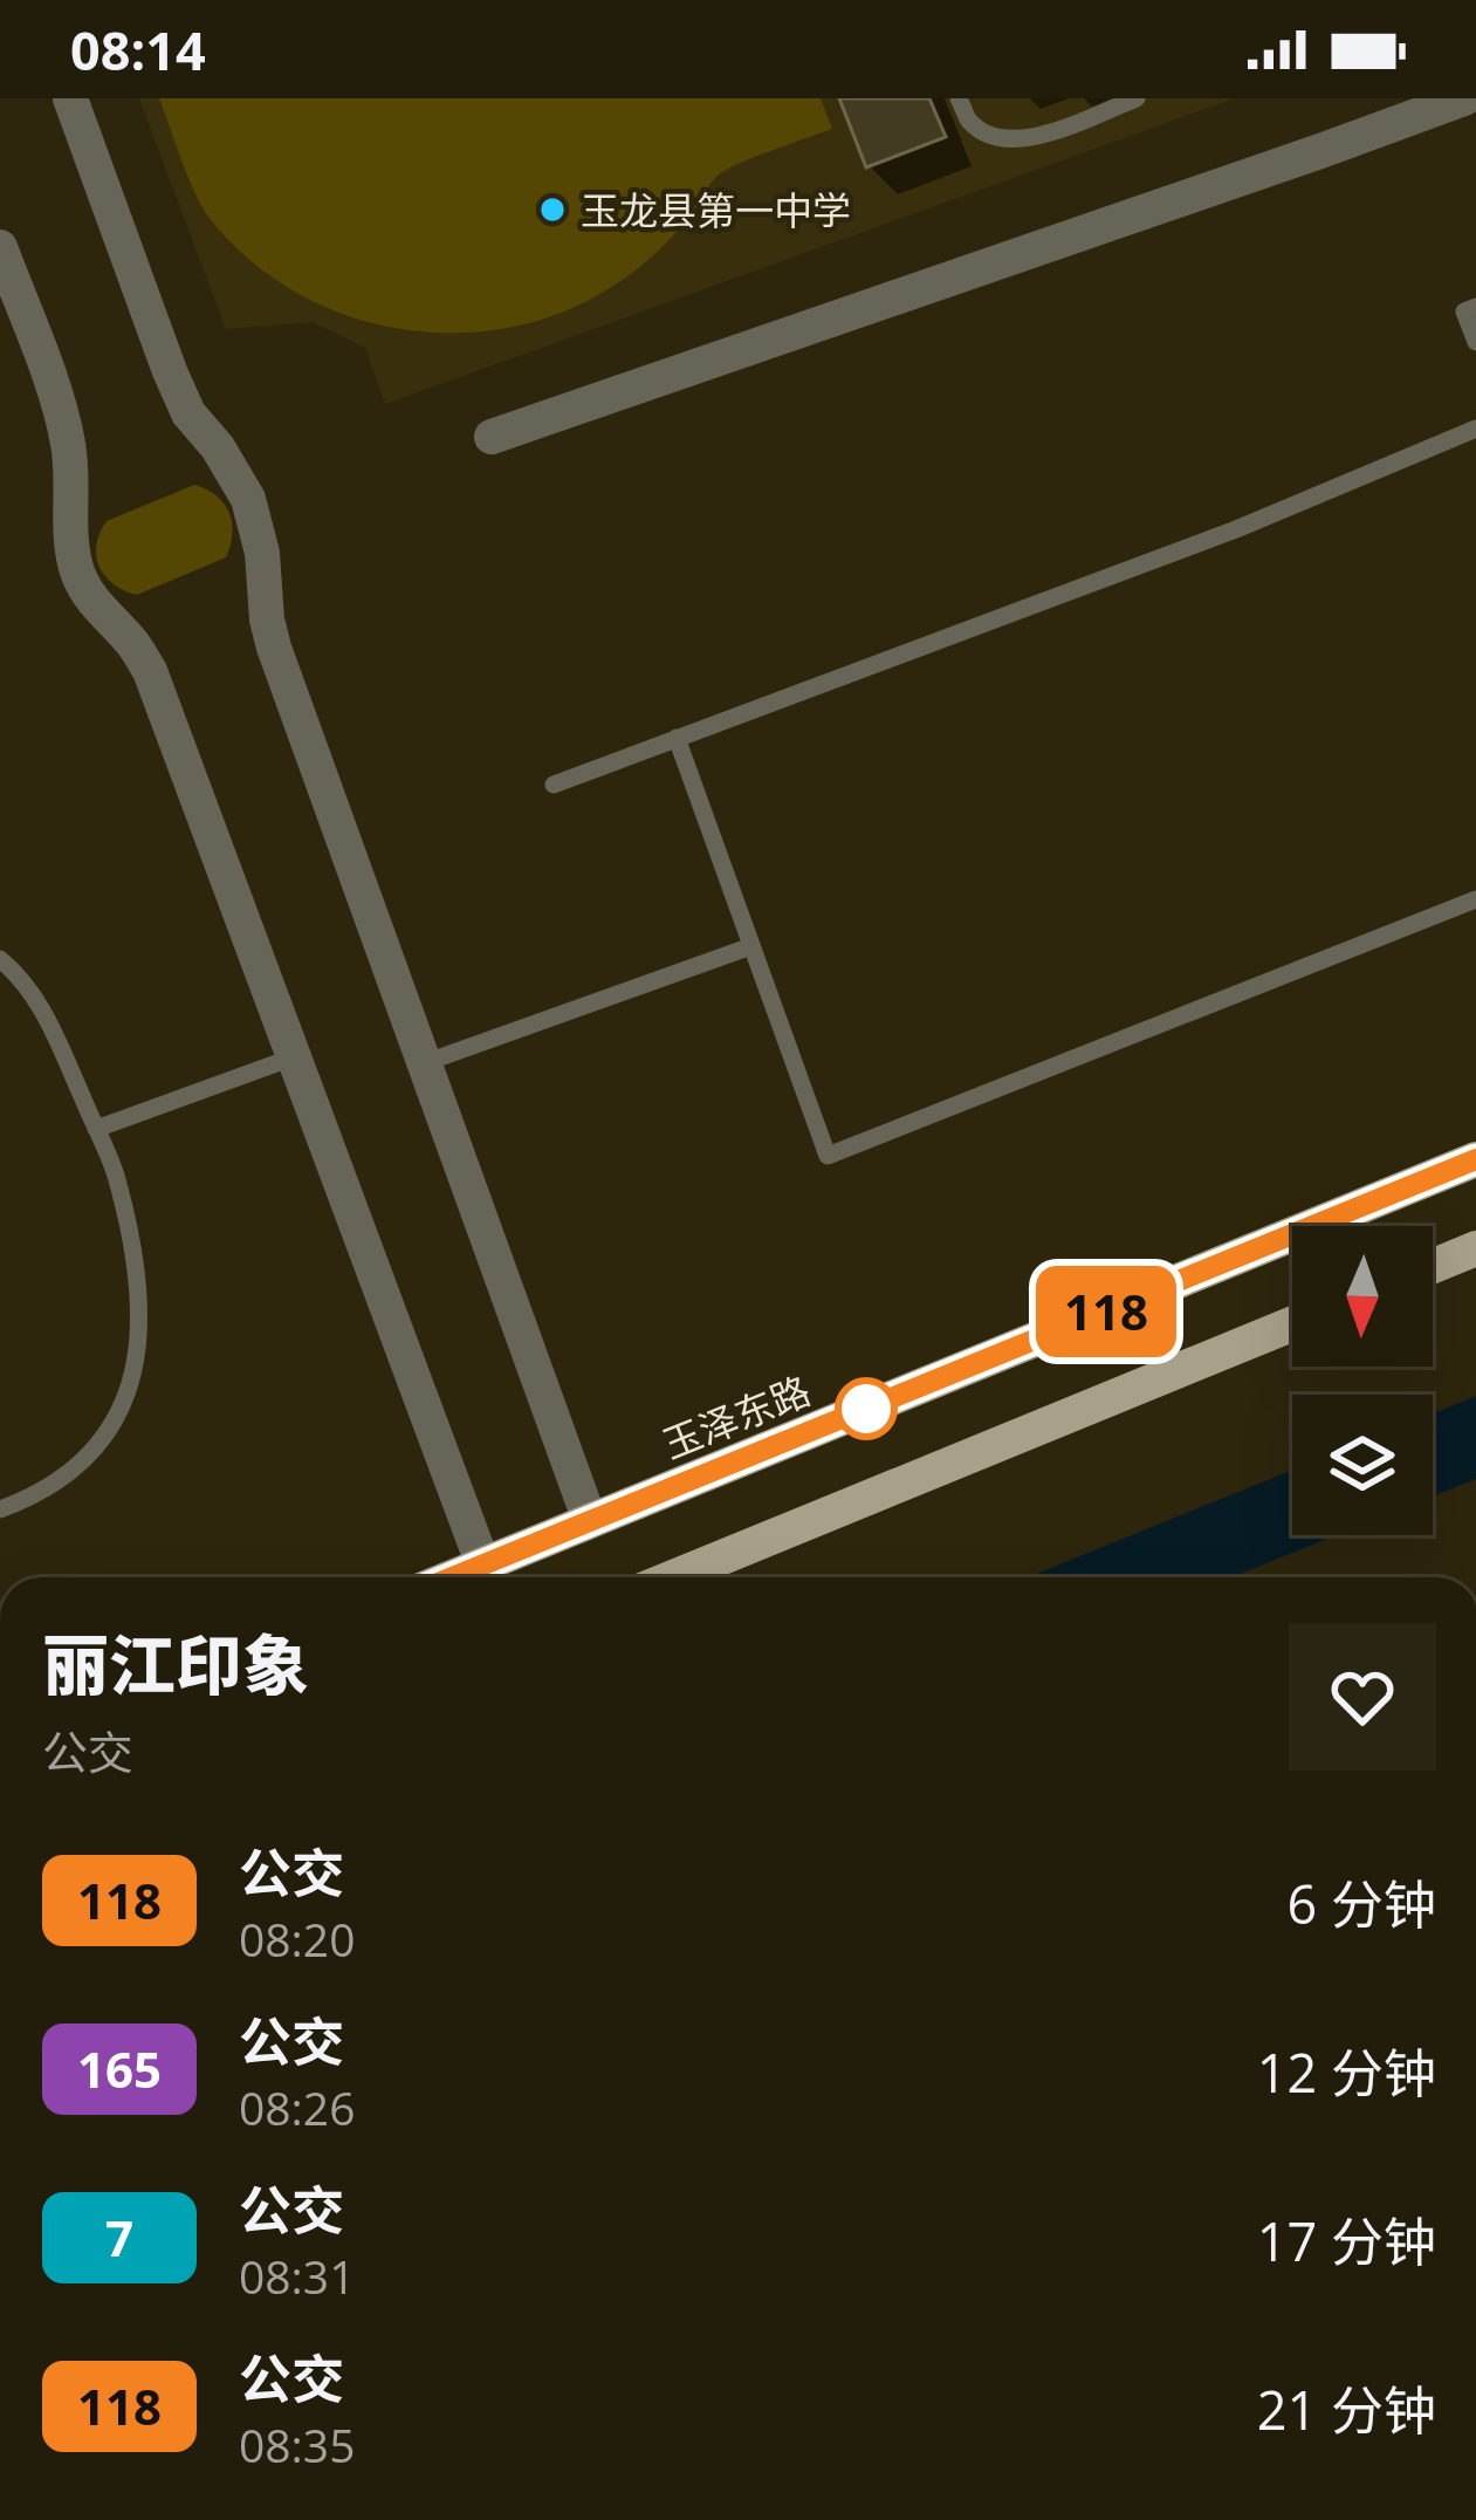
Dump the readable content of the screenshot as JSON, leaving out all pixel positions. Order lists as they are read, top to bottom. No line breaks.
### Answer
{"streets":{"main road":["玉泽东路"]},"places":["玉龙县第一中学"],"lines":["bus line 118"],"north":"bottom","page":{"status":"08:14","on_map":"118","heading":["丽江印象","公交"],"list":[{"mark":"118","name":"公交","note":"08:20","value":"6 分钟"},{"mark":"165","name":"公交","note":"08:26","value":"12 分钟"},{"mark":"7","name":"公交","note":"08:31","value":"17 分钟"},{"mark":"118","name":"公交","note":"08:35","value":"21 分钟"}]}}
